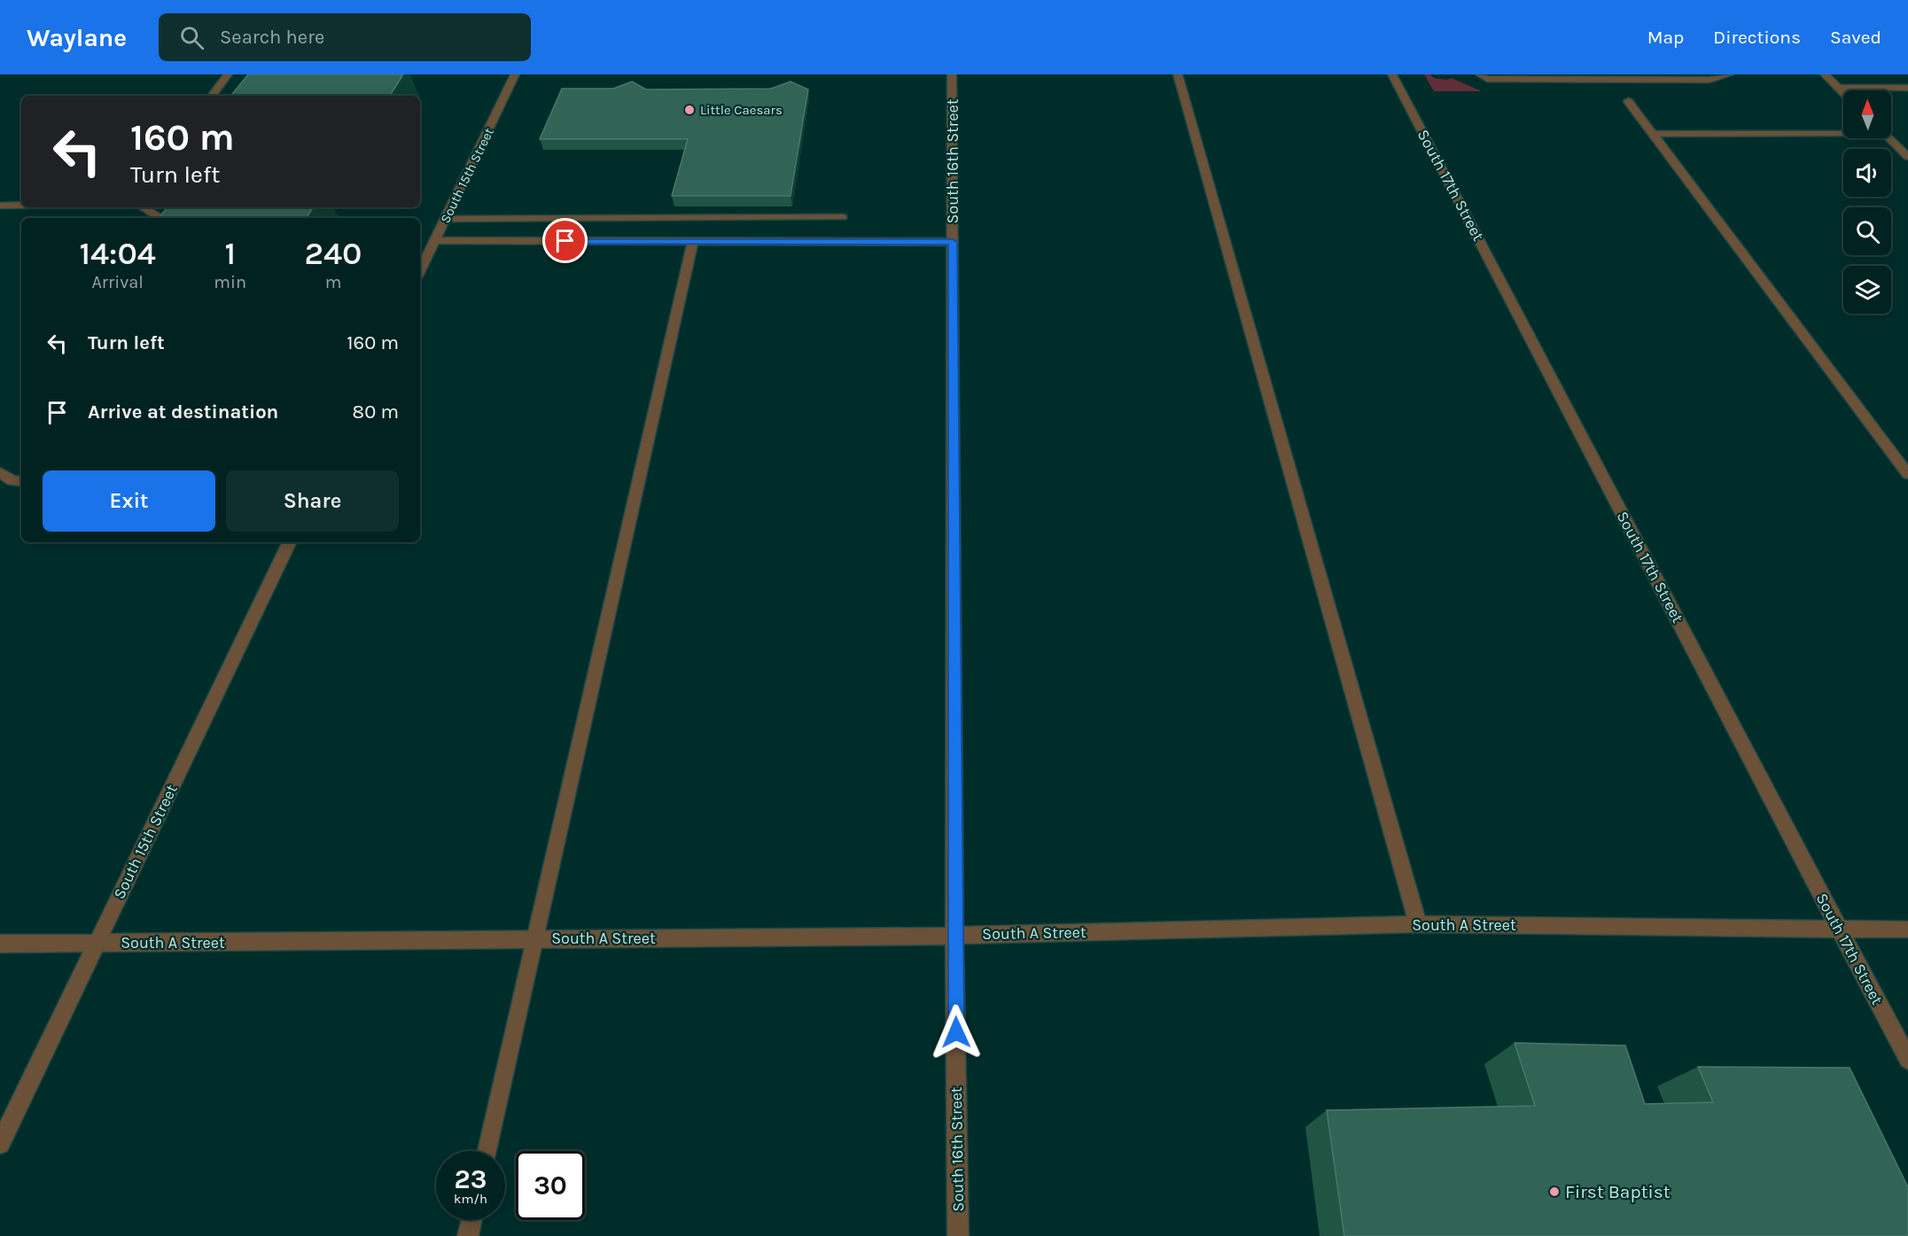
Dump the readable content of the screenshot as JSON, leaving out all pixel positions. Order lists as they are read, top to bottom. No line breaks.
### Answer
{"streets":{"street":["South 16th Street","South 15th Street","South 17th Street","South A Street"]},"crossings":[["South 16th Street","South A Street"],["South 15th Street","South A Street"],["South 17th Street","South A Street"]],"places":["Little Caesars","First Baptist"],"north":"top","page":{"header":"Waylane","search":"Search here","nav":["Map","Directions","Saved"],"turn":["160 m","Turn left"],"eta":["14:04","Arrival","1","min","240","m"],"list":[{"name":"Turn left","value":"160 m"},{"name":"Arrive at destination","value":"80 m"}],"buttons":["Exit","Share"],"speed":"23 km/h","limit":"30"}}
